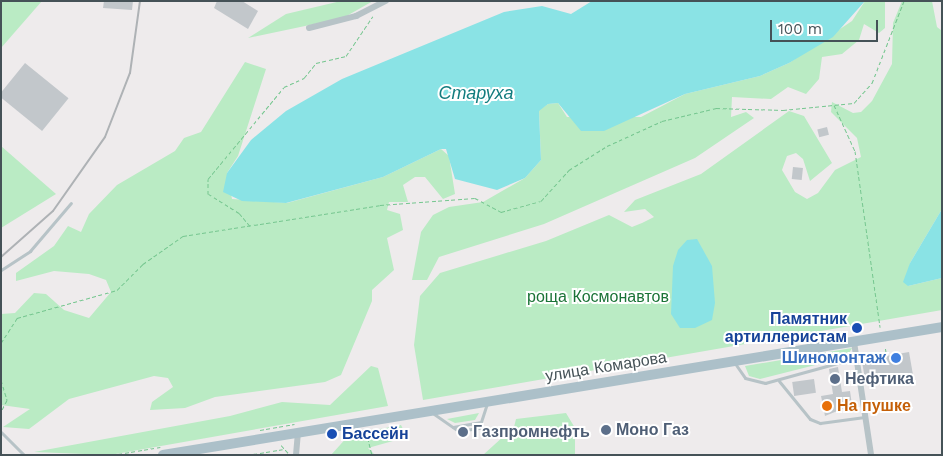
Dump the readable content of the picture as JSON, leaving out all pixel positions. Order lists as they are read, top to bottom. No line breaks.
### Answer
{"streets":{"main road":["улица Комарова"]},"water":["Старуха"],"parks":["роща Космонавтов"],"places":["Памятник артиллеристам","Шиномонтаж","Нефтика","На пушке","Моно Газ","Газпромнефть","Бассейн"],"scale_bar":"100 m"}
